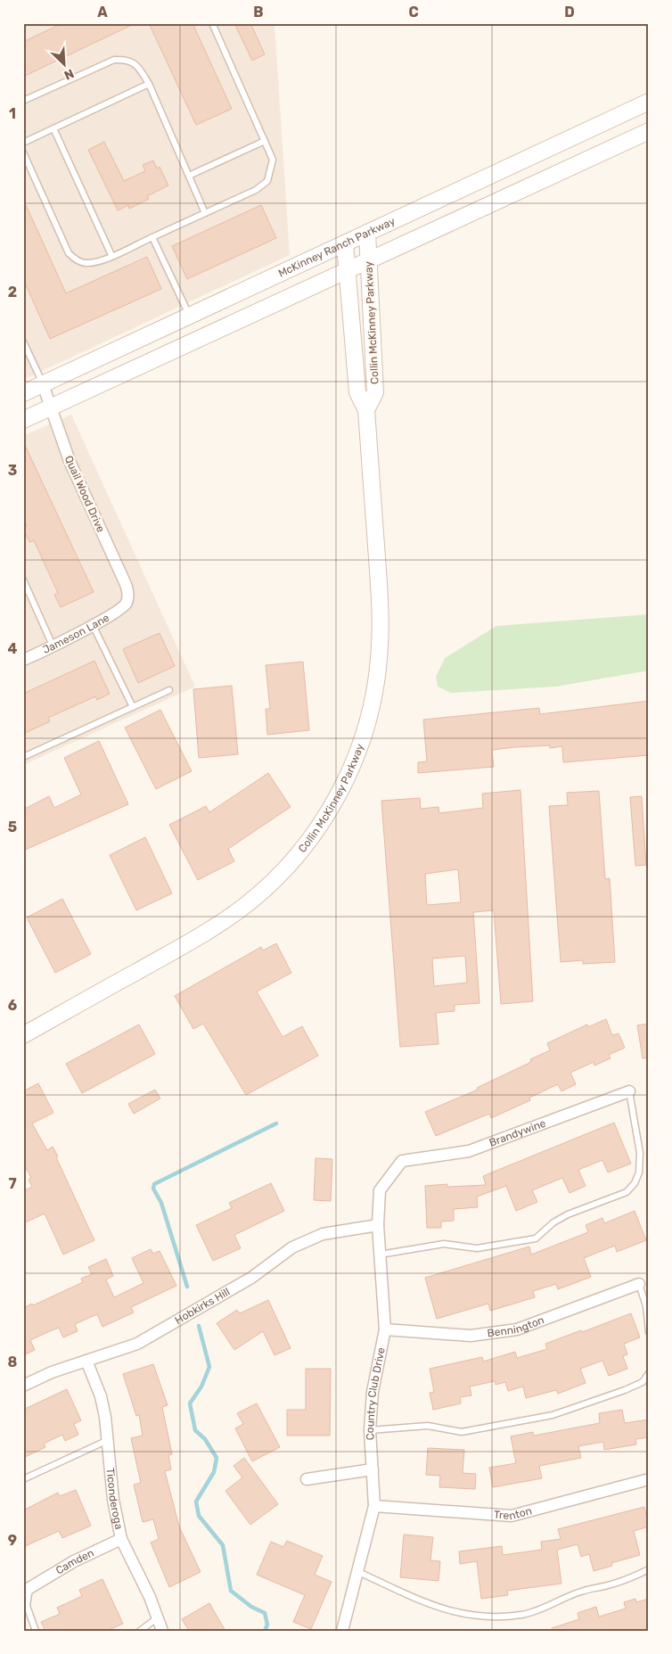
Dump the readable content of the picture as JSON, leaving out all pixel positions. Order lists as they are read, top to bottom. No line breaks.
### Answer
{"streets":{"main road":["McKinney Ranch Parkway","Collin McKinney Parkway"],"street":["Quail Wood Drive","Jameson Lane","Brandywine","Hobkirks Hill","Bennington","Country Club Drive","Ticonderoga","Trenton","Camden"]},"crossings":[["McKinney Ranch Parkway","Collin McKinney Parkway"],["McKinney Ranch Parkway","Quail Wood Drive"],["Quail Wood Drive","Jameson Lane"],["Brandywine","Country Club Drive"],["Hobkirks Hill","Country Club Drive"],["Hobkirks Hill","Ticonderoga"],["Bennington","Country Club Drive"],["Country Club Drive","Trenton"],["Ticonderoga","Camden"]],"north":"bottom right","grid":{"columns":["A","B","C","D"],"rows":["1","2","3","4","5","6","7","8","9"]}}
